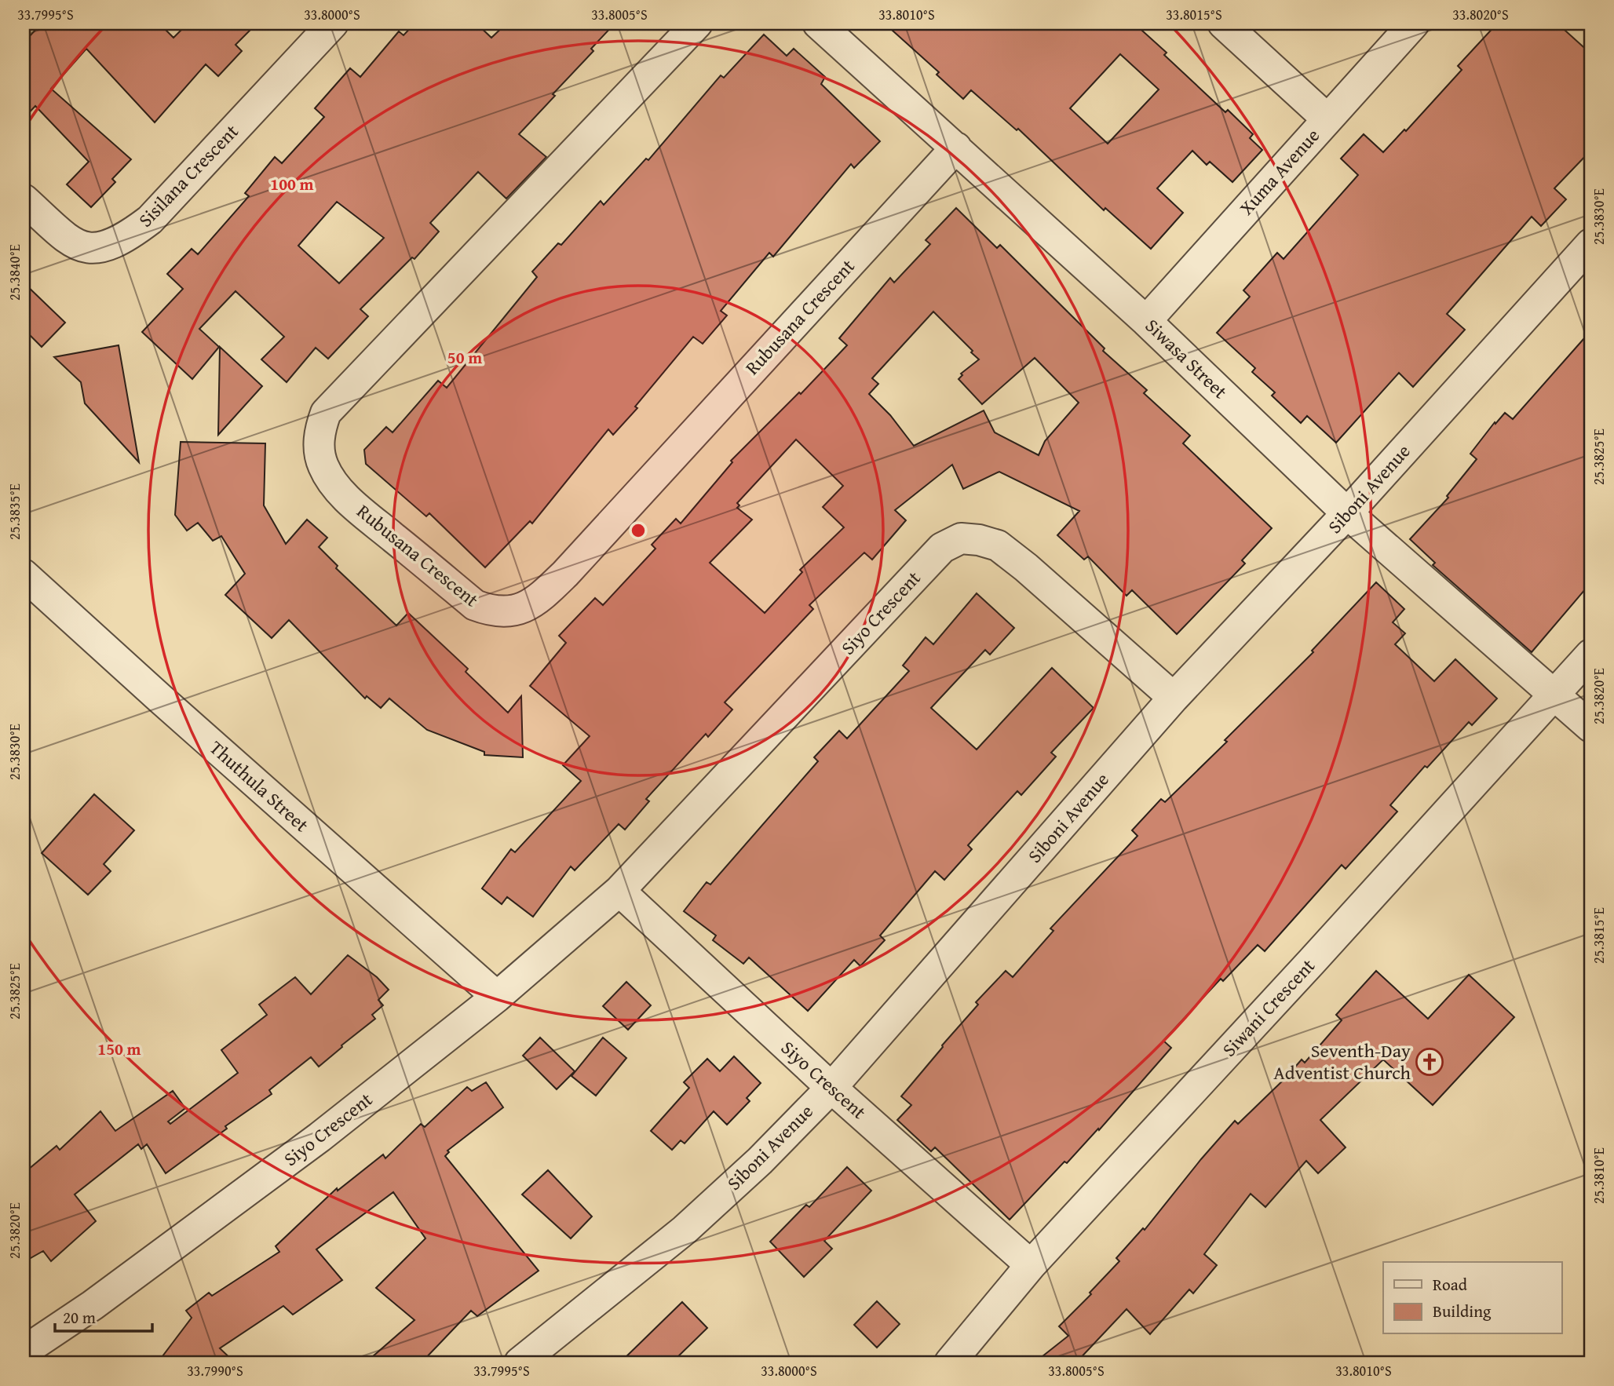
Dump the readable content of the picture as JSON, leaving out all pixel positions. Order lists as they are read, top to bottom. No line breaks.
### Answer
{"streets":{"street":["Xuma Avenue","Sisilana Crescent","Rubusana Crescent","Siwasa Street","Siboni Avenue","Siyo Crescent","Thuthula Street","Siwani Crescent"]},"crossings":[["Xuma Avenue","Siwasa Street"],["Rubusana Crescent","Siwasa Street"],["Siwasa Street","Siboni Avenue"],["Siwasa Street","Siwani Crescent"],["Siboni Avenue","Siyo Crescent"],["Siyo Crescent","Thuthula Street"],["Siyo Crescent","Siwani Crescent"]],"places":{"church":["Seventh-Day Adventist Church"]},"legend":["Road","Building"],"scale_bar":"20 m","coordinates":["33.7995°S","33.8000°S","33.8005°S","33.8010°S","33.8015°S","33.8020°S","25.3830°E","25.3840°E","25.3825°E","25.3835°E","25.3820°E","25.3815°E","25.3810°E","33.7990°S"],"rings":["100 m","50 m","150 m"]}
